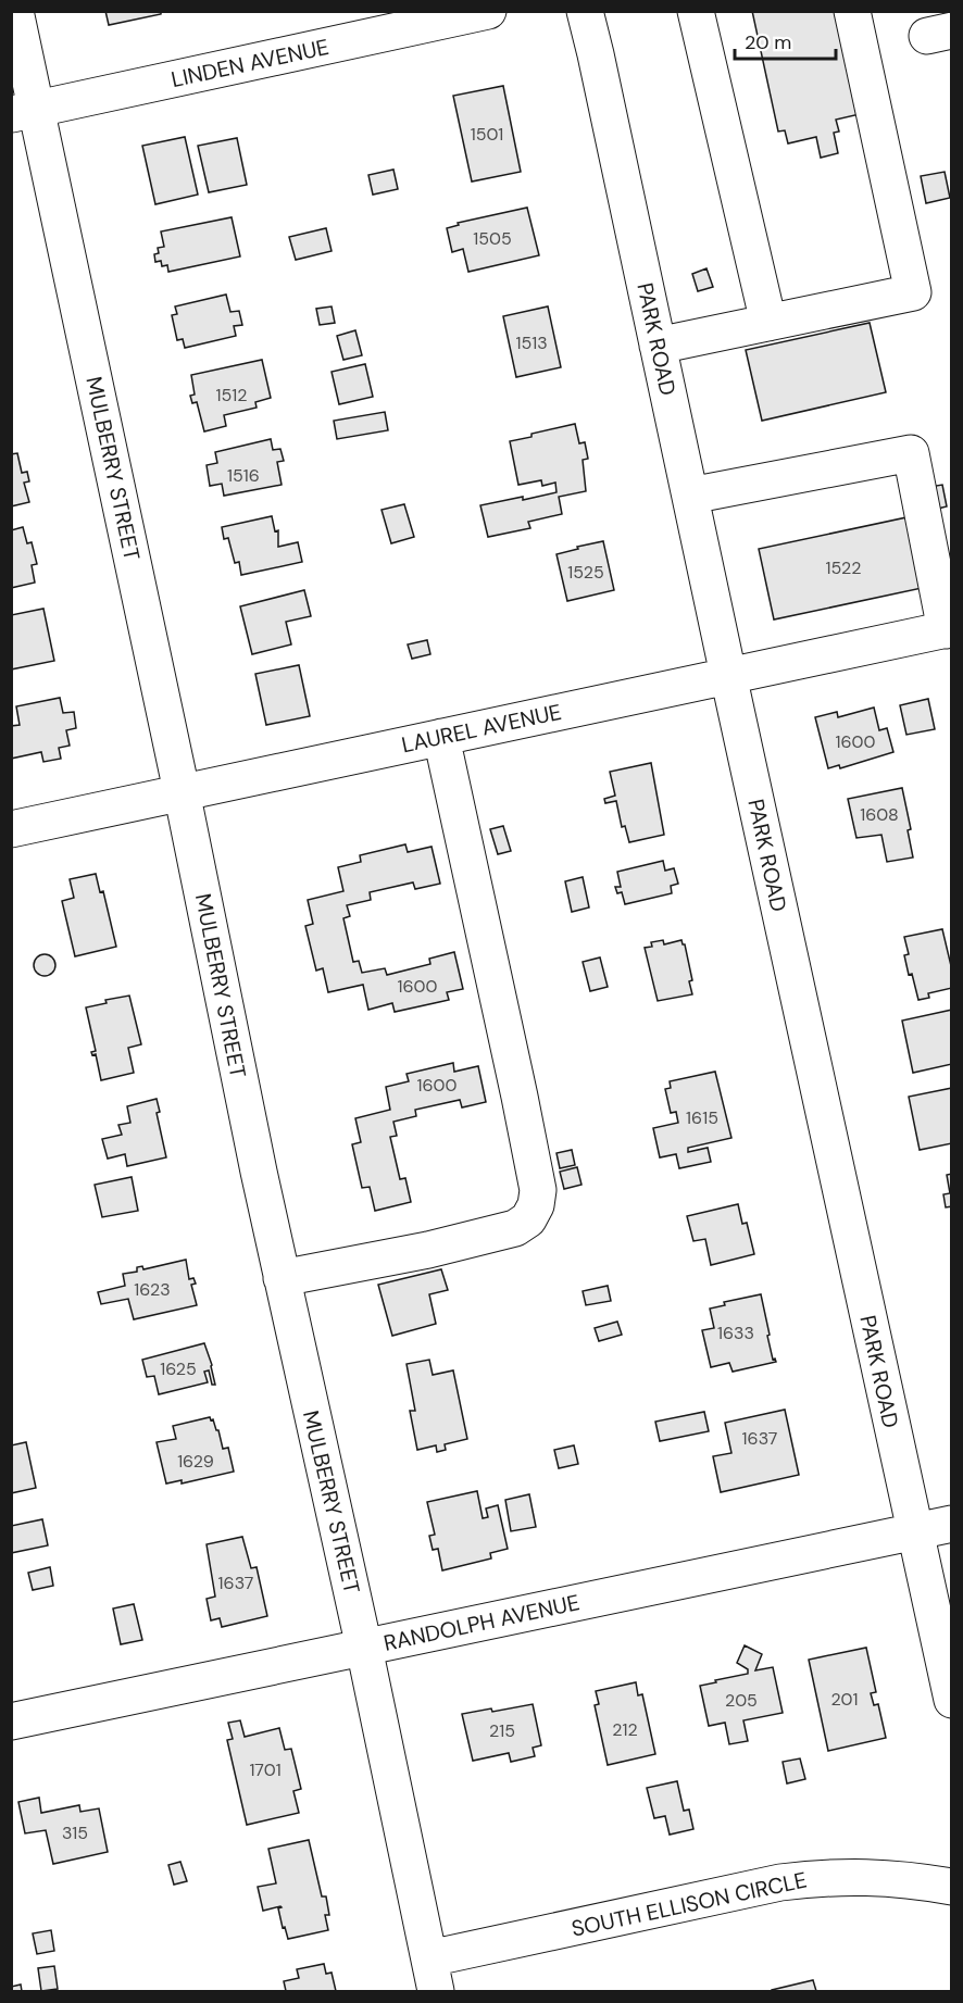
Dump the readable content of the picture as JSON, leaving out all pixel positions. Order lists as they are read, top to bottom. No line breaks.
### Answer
{"streets":{"street":["LINDEN AVENUE","PARK ROAD","MULBERRY STREET","LAUREL AVENUE","RANDOLPH AVENUE","SOUTH ELLISON CIRCLE"]},"crossings":[["LINDEN AVENUE","MULBERRY STREET"],["PARK ROAD","LAUREL AVENUE"],["PARK ROAD","RANDOLPH AVENUE"],["MULBERRY STREET","LAUREL AVENUE"],["MULBERRY STREET","RANDOLPH AVENUE"],["MULBERRY STREET","SOUTH ELLISON CIRCLE"]],"house_numbers":["1501","1505","1513","1512","1516","1522","1525","1600","1608","1600","1600","1615","1623","1633","1625","1637","1629","1637","201","205","212","215","1701","315"],"scale_bar":"20 m"}
